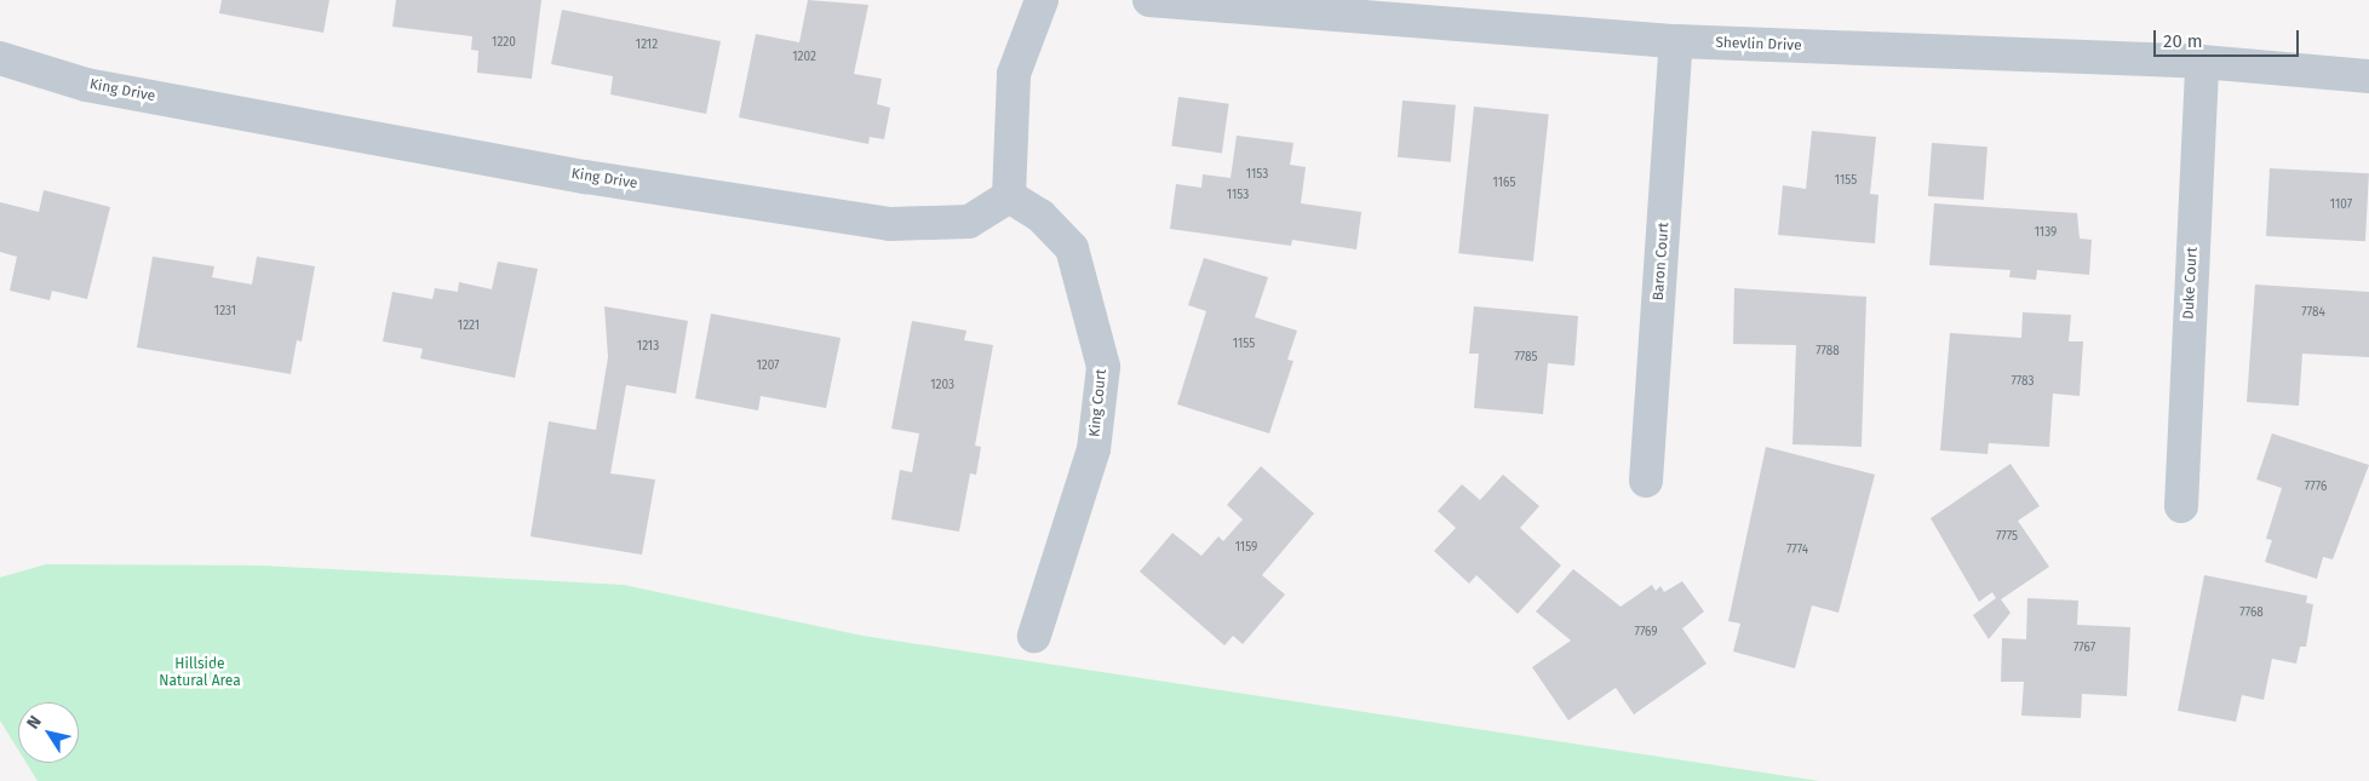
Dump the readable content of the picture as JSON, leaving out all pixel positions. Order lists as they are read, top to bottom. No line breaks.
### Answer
{"streets":{"street":["Shevlin Drive","King Drive","Baron Court","Duke Court","King Court"]},"crossings":[["Shevlin Drive","Baron Court"],["Shevlin Drive","Duke Court"],["King Drive","King Court"]],"parks":["Hillside Natural Area"],"house_numbers":["1220","1212","1202","1153","1155","1165","1153","1107","1139","1231","7784","1221","1155","1213","7788","7785","1207","7783","1203","7776","7775","1159","7774","7768","7769","7767"],"scale_bar":"20 m","north":"top left"}
